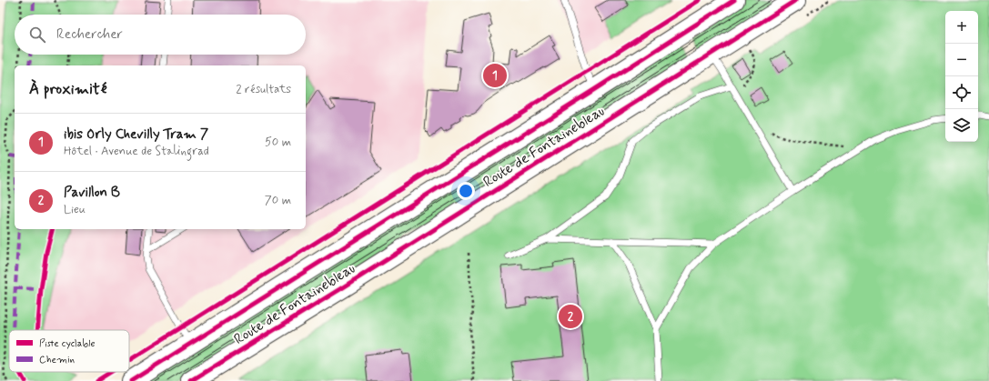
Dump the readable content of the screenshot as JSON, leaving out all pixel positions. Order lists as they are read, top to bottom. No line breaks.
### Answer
{"streets":{"main road":["Route de Fontainebleau"]},"legend":["Piste cyclable","Chemin"],"page":{"map_buttons":["+","−"],"search":"Rechercher","pins":["1","2"],"heading":["À proximité","2 résultats"],"list":[{"mark":"1","name":"ibis Orly Chevilly Tram 7","note":"Hôtel · Avenue de Stalingrad","value":"50 m"},{"mark":"2","name":"Pavillon B","note":"Lieu","value":"70 m"}]}}
